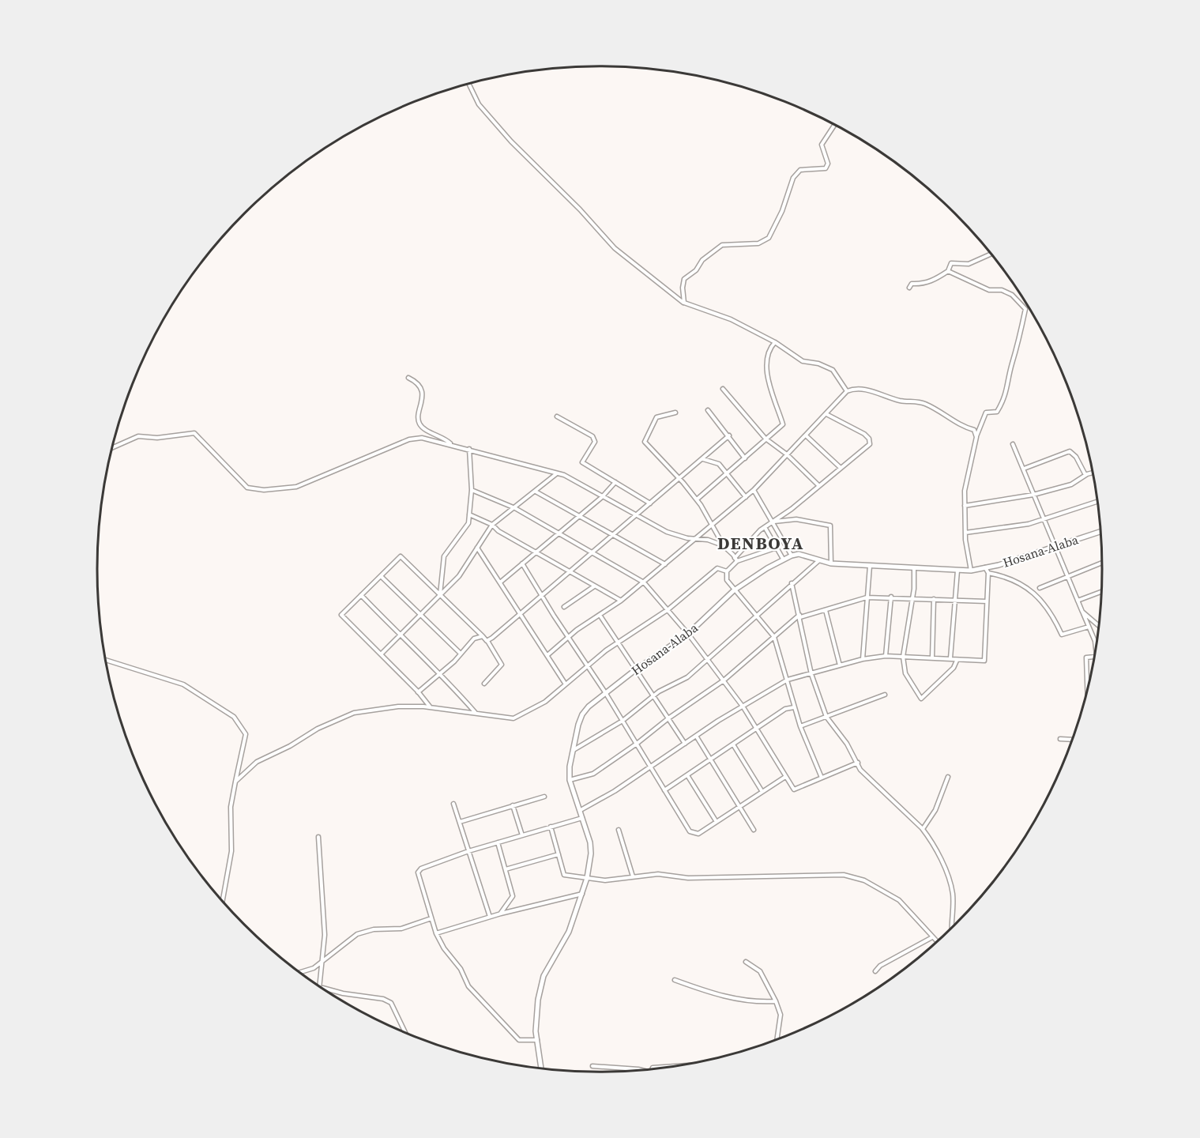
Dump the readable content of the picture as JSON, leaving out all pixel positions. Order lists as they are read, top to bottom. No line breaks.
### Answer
{"streets":{"main road":["Hosana-Alaba"]},"districts":["DENBOYA"]}
